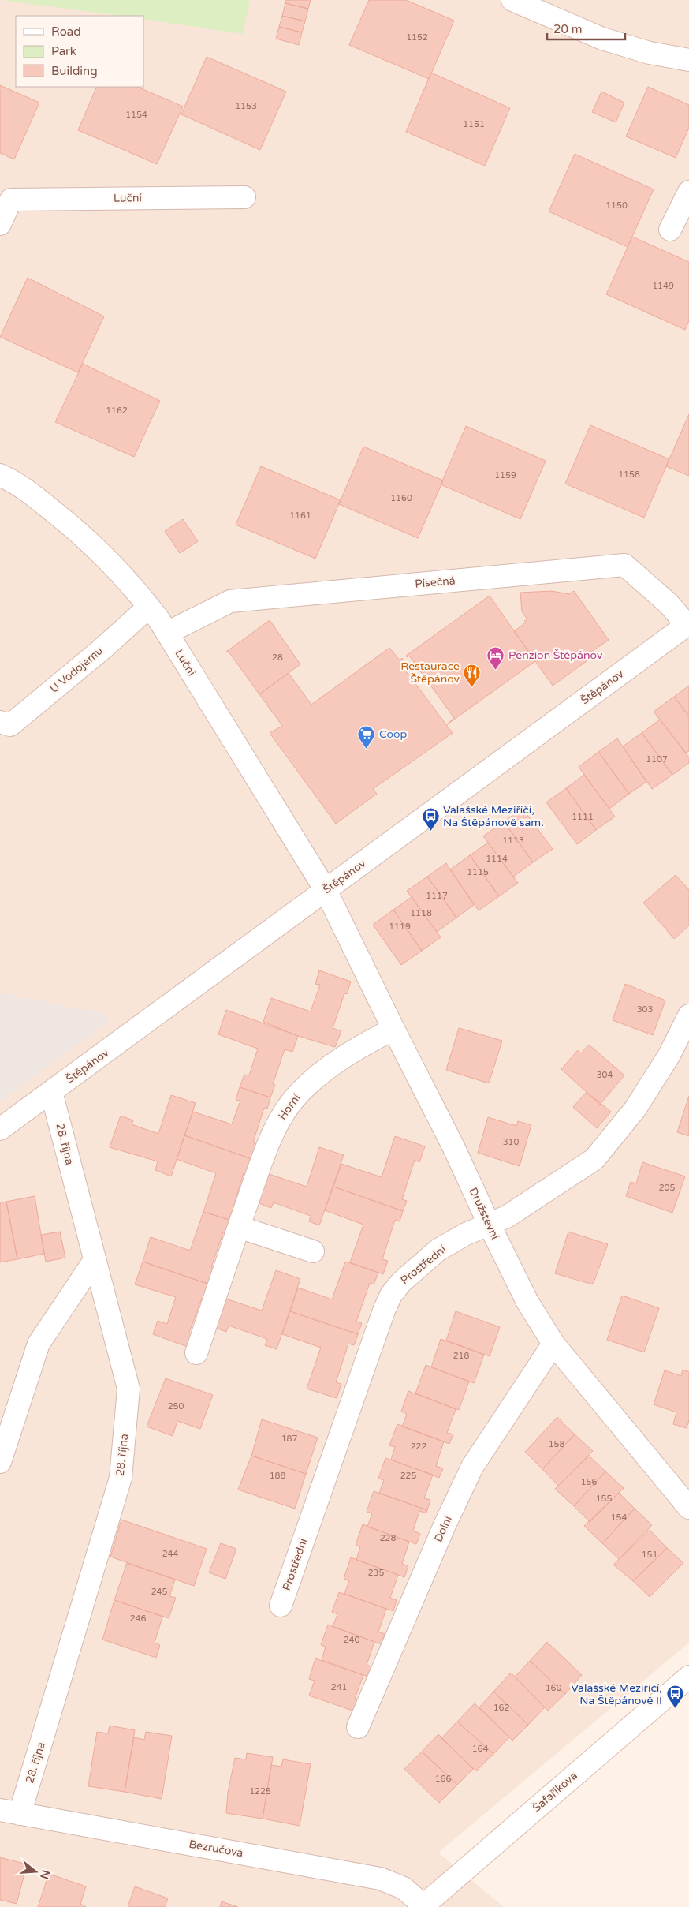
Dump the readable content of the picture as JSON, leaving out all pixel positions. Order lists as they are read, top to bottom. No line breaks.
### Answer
{"streets":{"street":["Luční","Písečná","U Vodojemu","Štěpánov","Horní","28. října","Družstevní","Prostřední","Dolní","Šafaříkova","Bezručova"]},"crossings":[["Luční","Písečná"],["Luční","U Vodojemu"],["Luční","Štěpánov"],["Luční","Družstevní"],["Písečná","Štěpánov"],["Štěpánov","28. října"],["Štěpánov","Družstevní"],["Horní","Družstevní"],["28. října","Bezručova"],["Družstevní","Prostřední"],["Družstevní","Dolní"],["Šafaříkova","Bezručova"]],"places":{"hotel":["Penzion Štěpánov"],"restaurant":["Restaurace Štěpánov"],"supermarket":["Coop"],"bus stop":["Valašské Meziříčí, Na Štěpánově sam.","Valašské Meziříčí, Na Štěpánově II"]},"house_numbers":["1152","1153","1154","1151","1150","1149","1162","1158","1159","1160","1161","28","1107","1111","1113","1114","1115","1117","1118","1119","303","304","310","205","218","250","187","158","222","188","225","156","155","154","228","244","151","235","245","246","240","241","160","162","164","166","1225"],"legend":["Road","Park","Building"],"scale_bar":"20 m","north":"right"}
